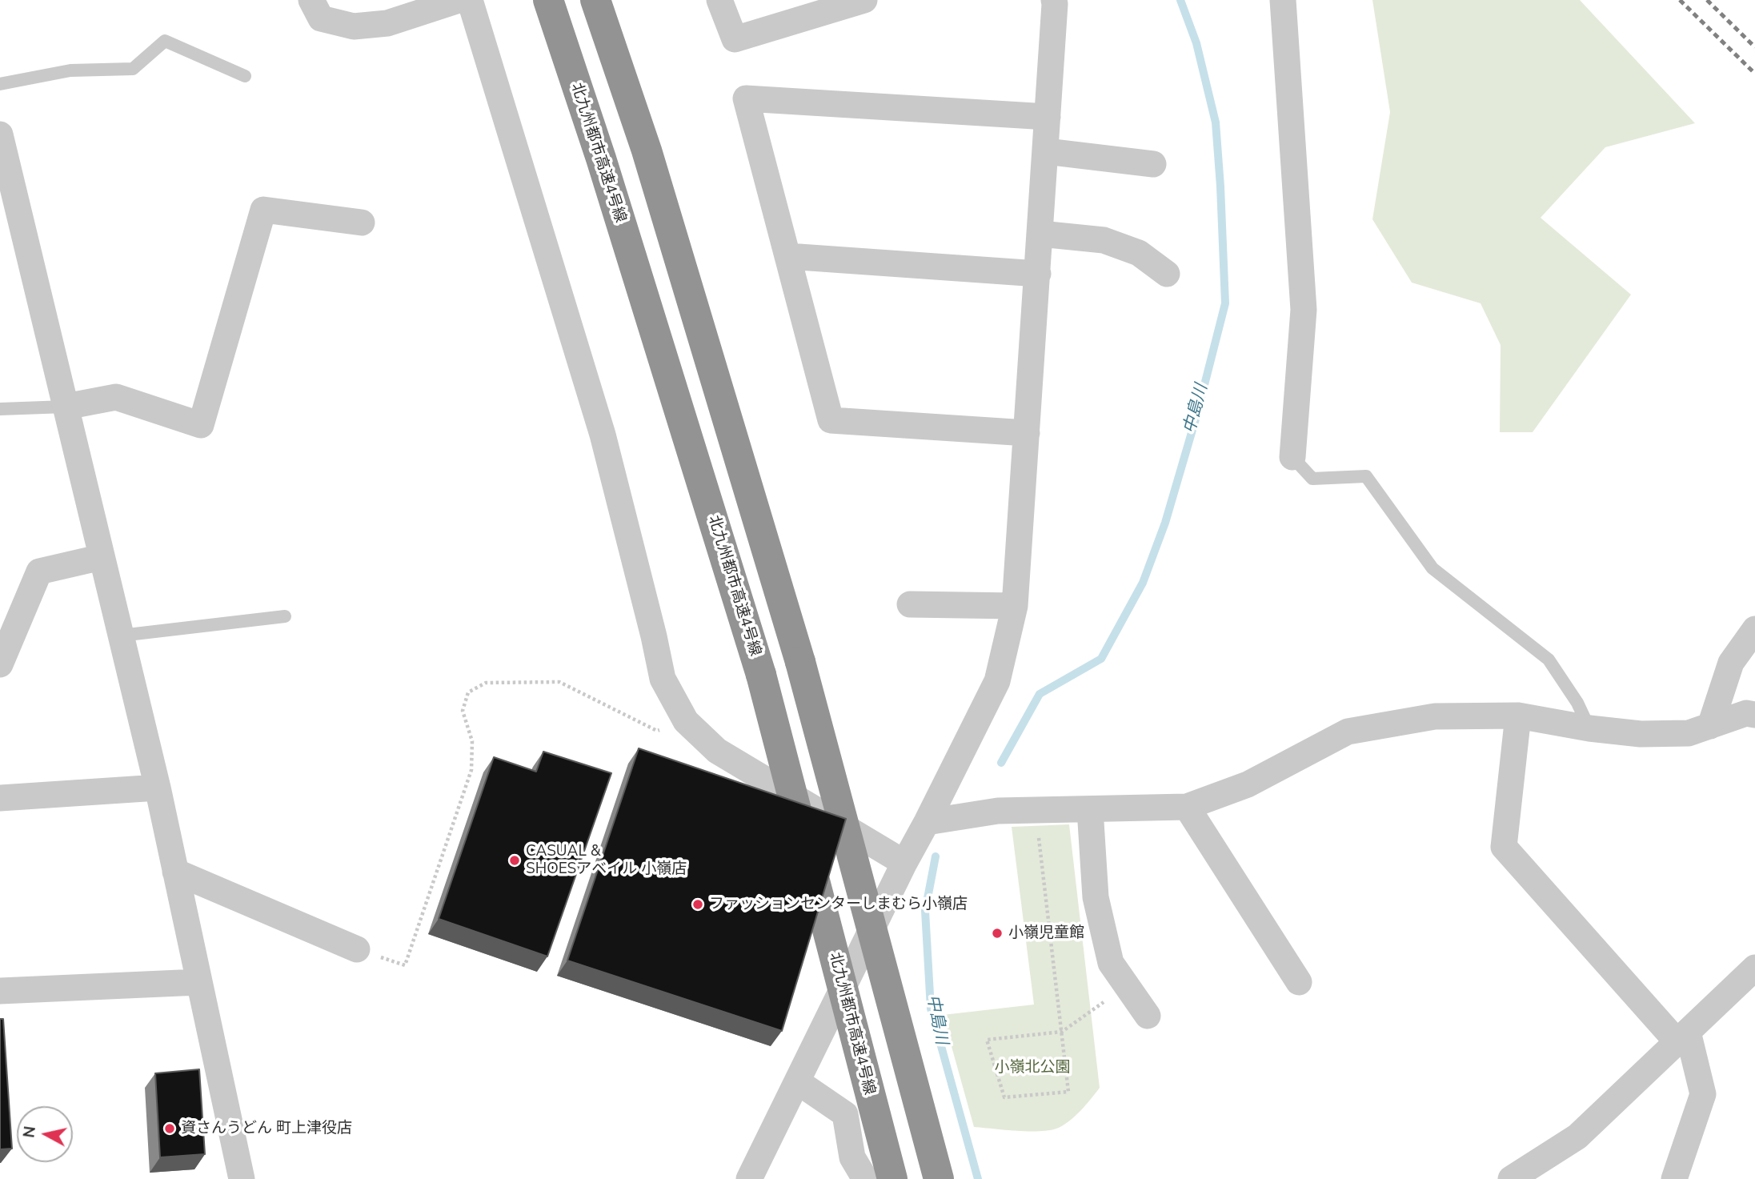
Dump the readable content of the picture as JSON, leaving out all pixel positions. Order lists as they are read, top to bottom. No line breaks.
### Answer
{"streets":{"highway":["北九州都市高速4号線"]},"water":["中島川"],"parks":["小嶺北公園"],"places":["CASUAL & SHOESアベイル 小嶺店","ファッションセンターしまむら小嶺店","小嶺児童館","資さんうどん 町上津役店"],"north":"left"}
